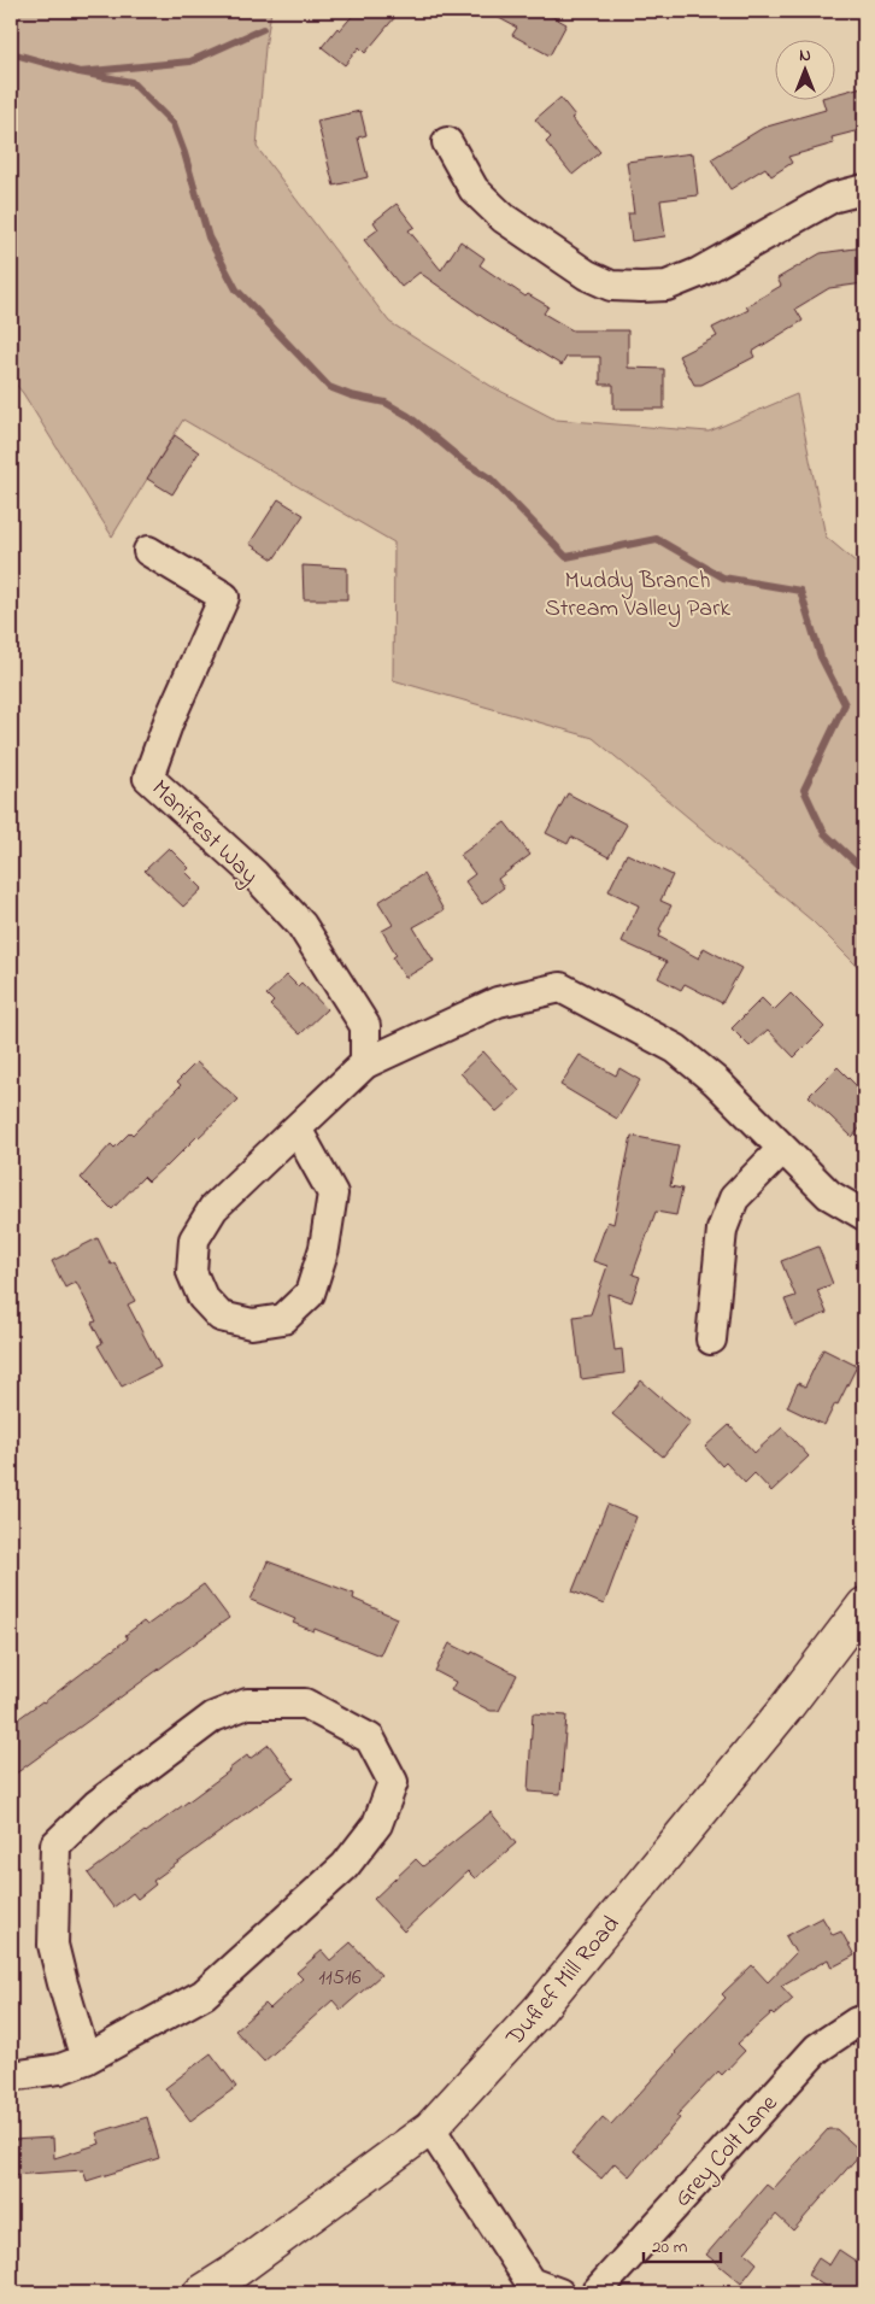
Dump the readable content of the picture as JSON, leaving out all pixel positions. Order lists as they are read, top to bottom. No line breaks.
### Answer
{"streets":{"main road":["Dufief Mill Road"],"street":["Manifest Way","Grey Colt Lane"]},"parks":["Muddy Branch Stream Valley Park"],"house_numbers":["11516"],"scale_bar":"20 m","north":"top"}
